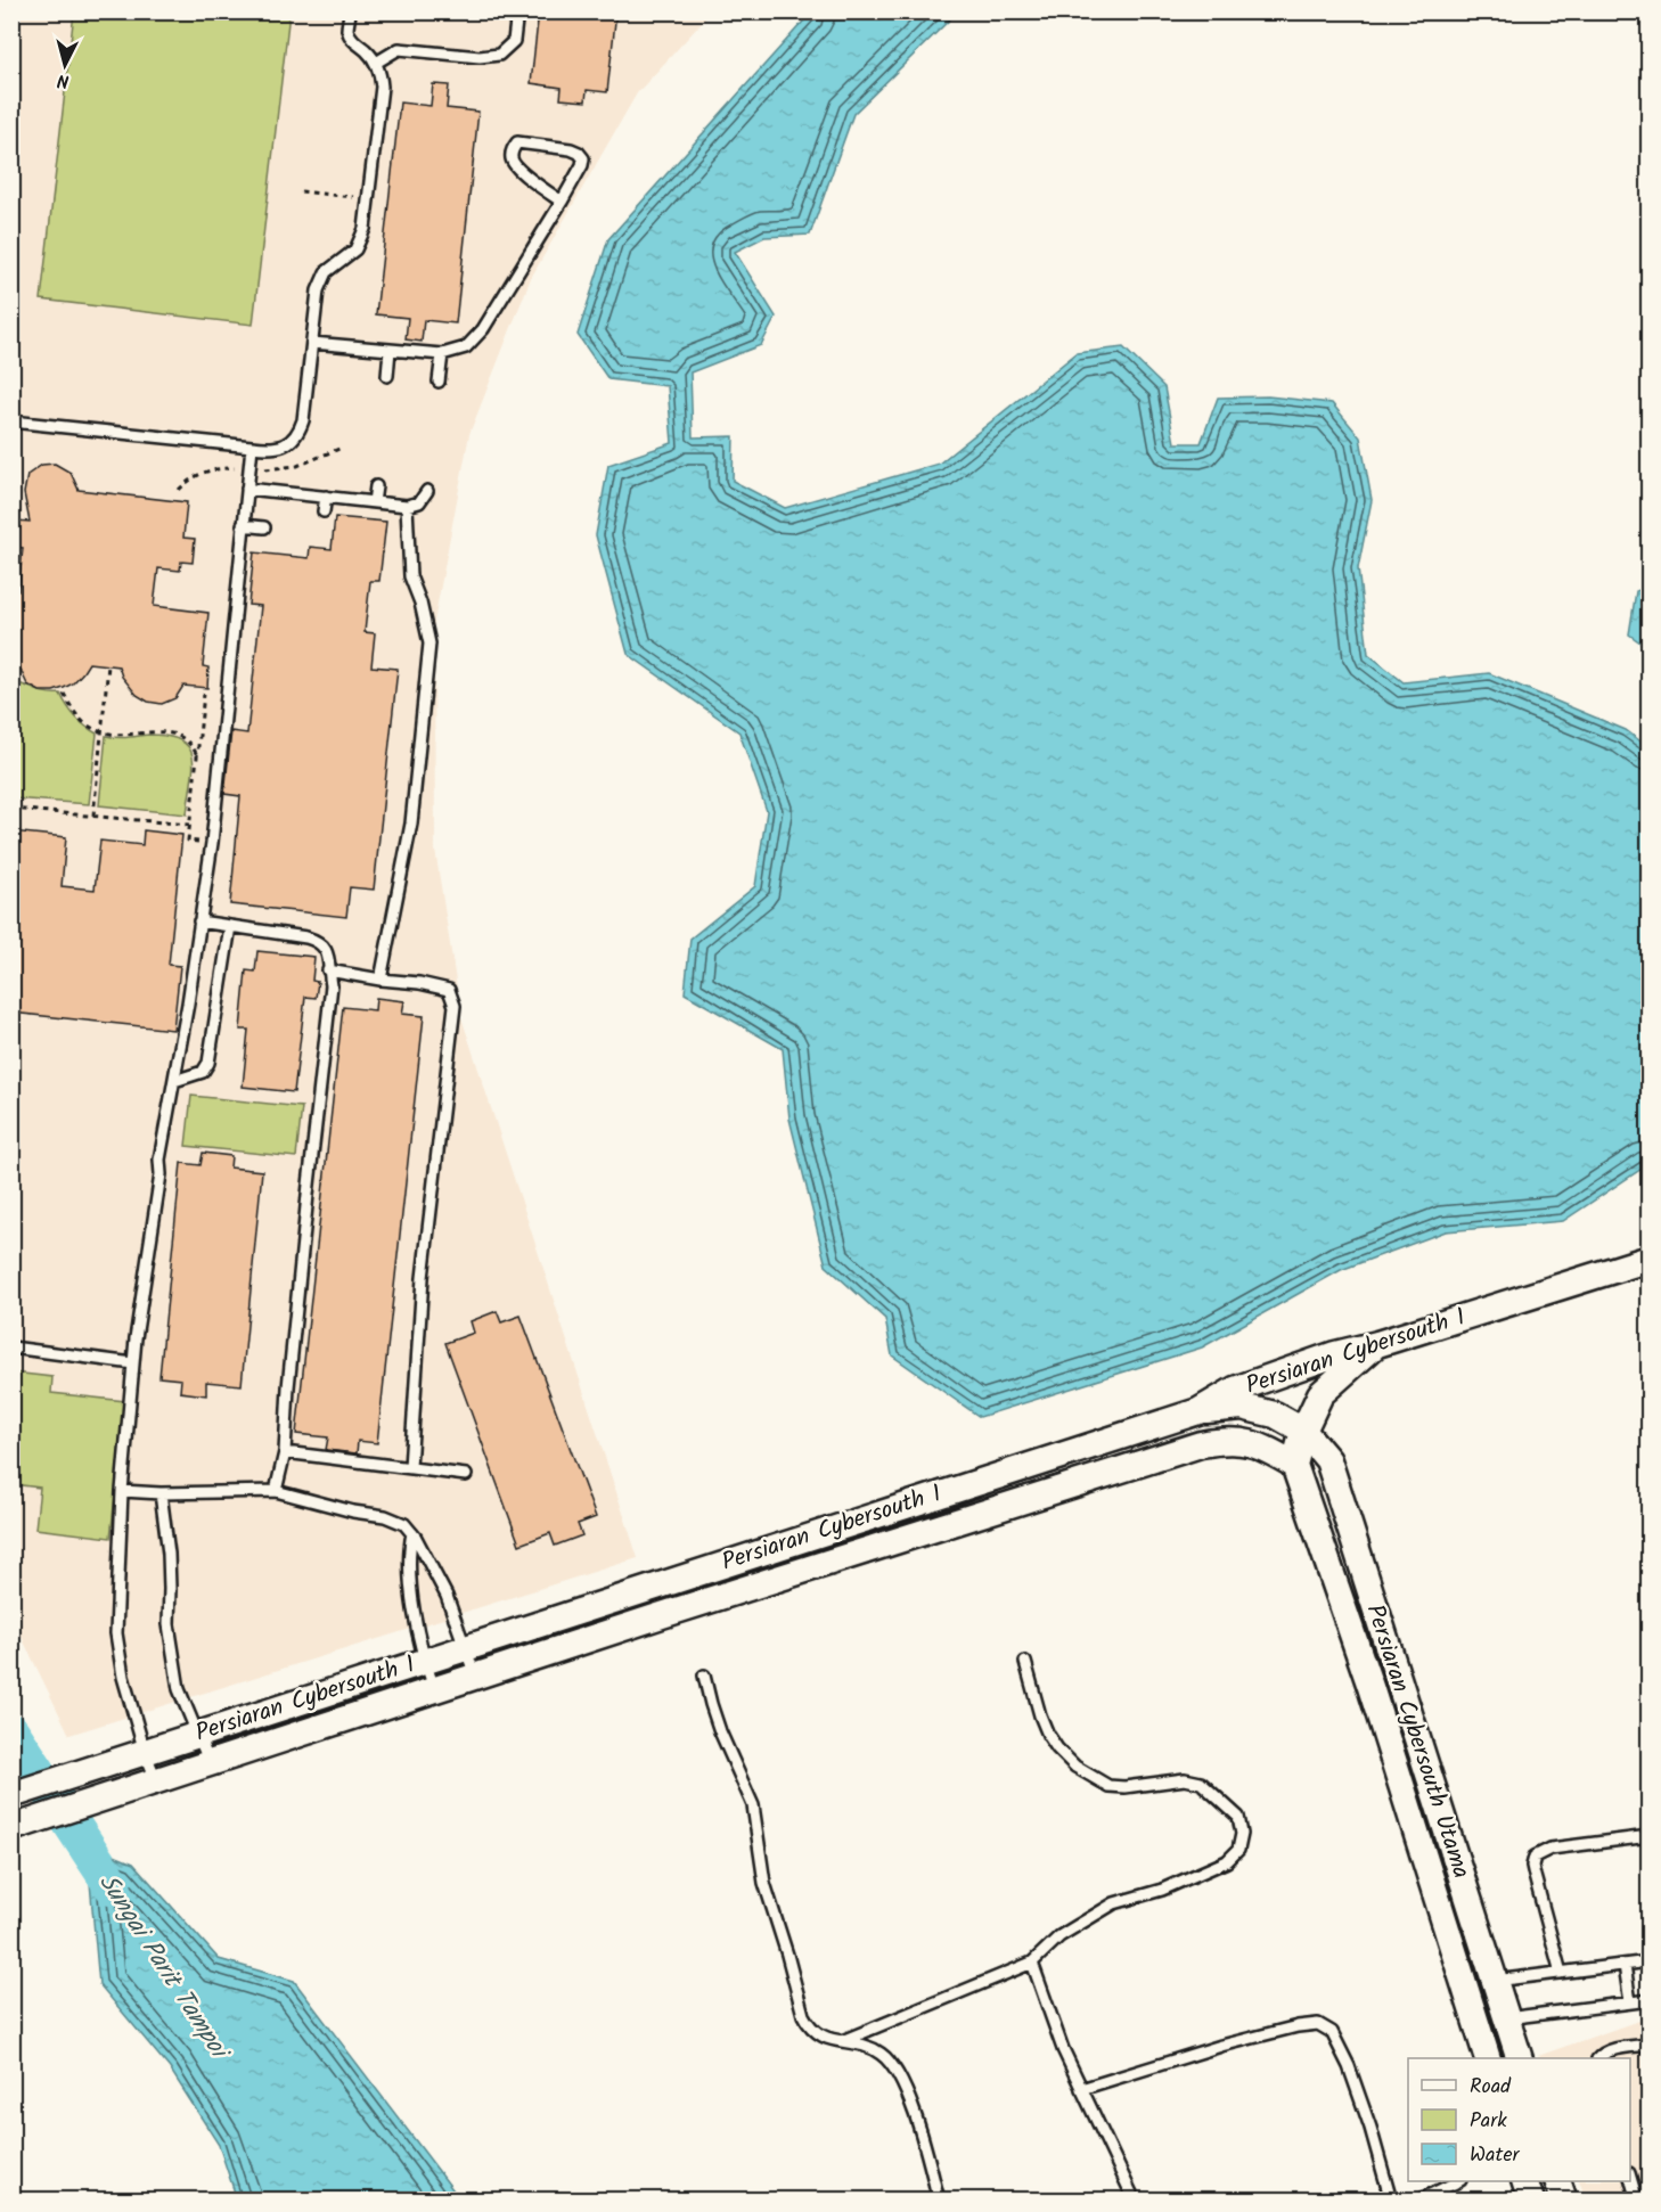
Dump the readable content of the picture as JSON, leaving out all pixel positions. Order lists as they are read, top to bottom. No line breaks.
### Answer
{"streets":{"street":["Persiaran Cybersouth 1","Persiaran Cybersouth Utama"]},"crossings":[["Persiaran Cybersouth 1","Persiaran Cybersouth Utama"]],"water":["Sungai Parit Tampoi"],"legend":["Road","Park","Water"],"north":"bottom"}
